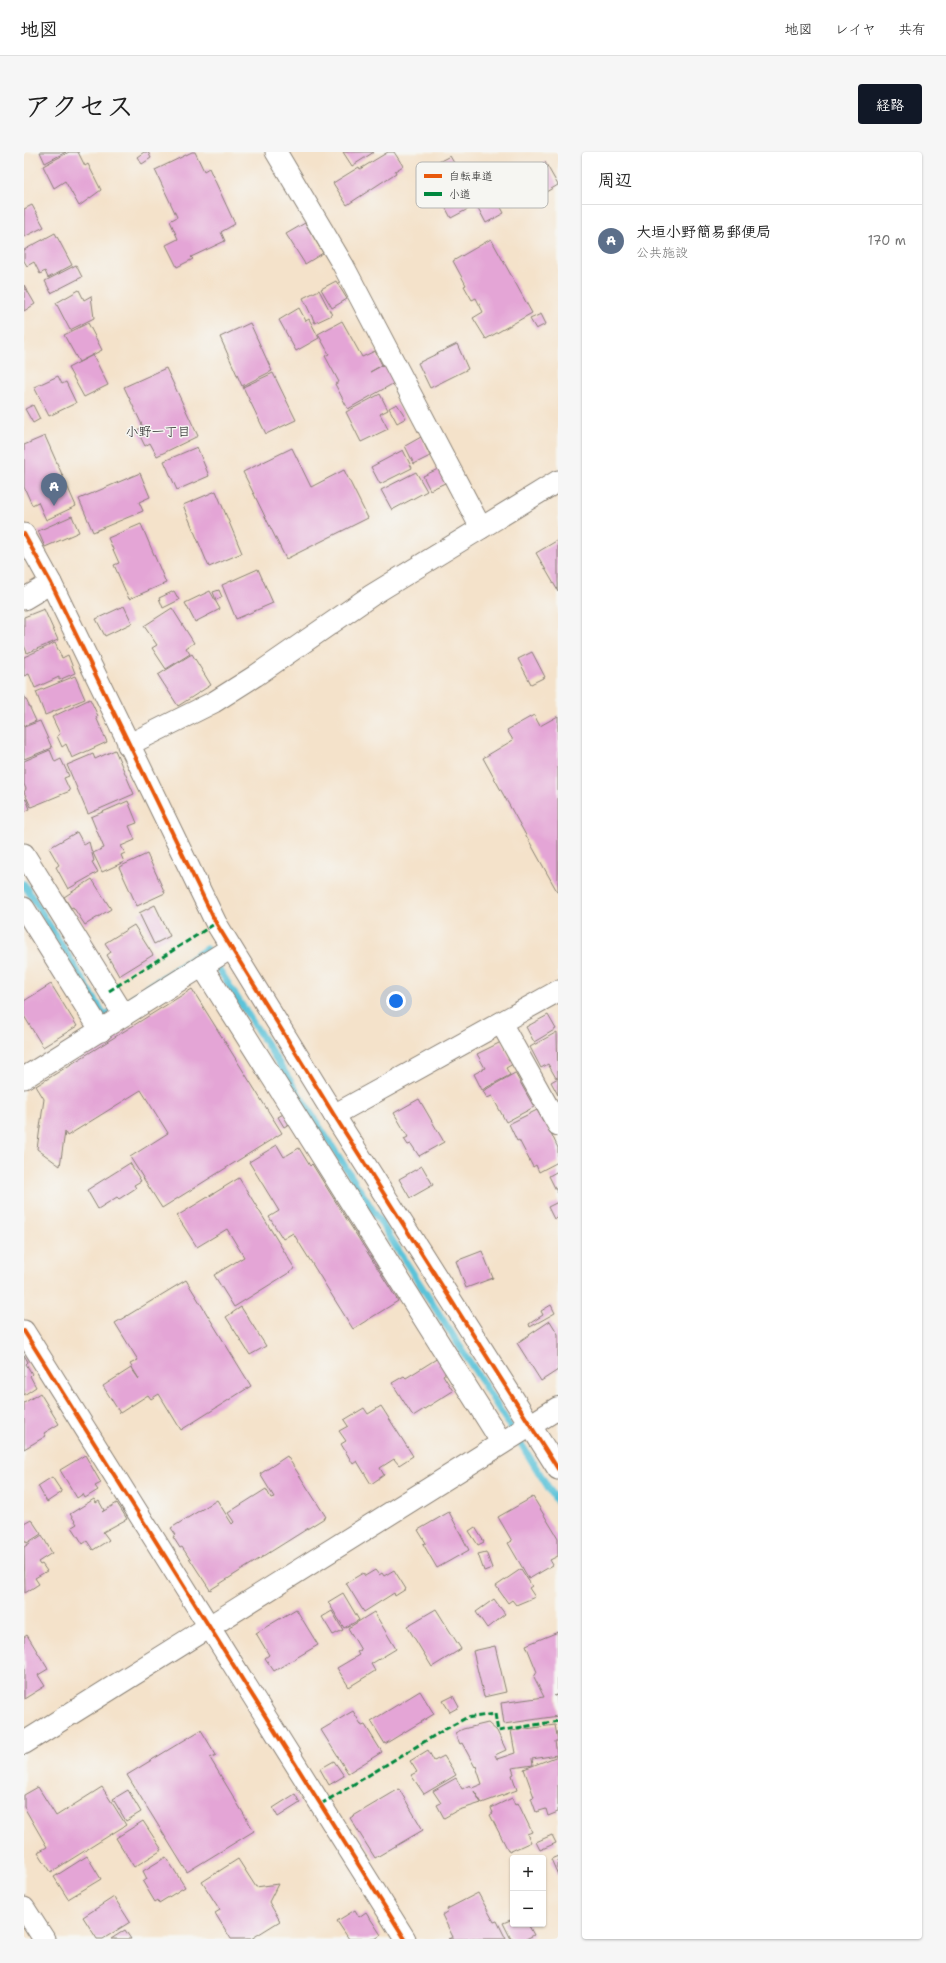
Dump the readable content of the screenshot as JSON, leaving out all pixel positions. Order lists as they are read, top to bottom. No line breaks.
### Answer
{"districts":["小野一丁目"],"legend":["自転車道","小道"],"page":{"header":"地図","nav":["地図","レイヤ","共有"],"title":"アクセス","buttons":"経路","heading":"周辺","list":[{"mark":"A","name":"大垣小野簡易郵便局","note":"公共施設","value":"170 m"}],"pins":"A","map_buttons":["+","−"]}}
